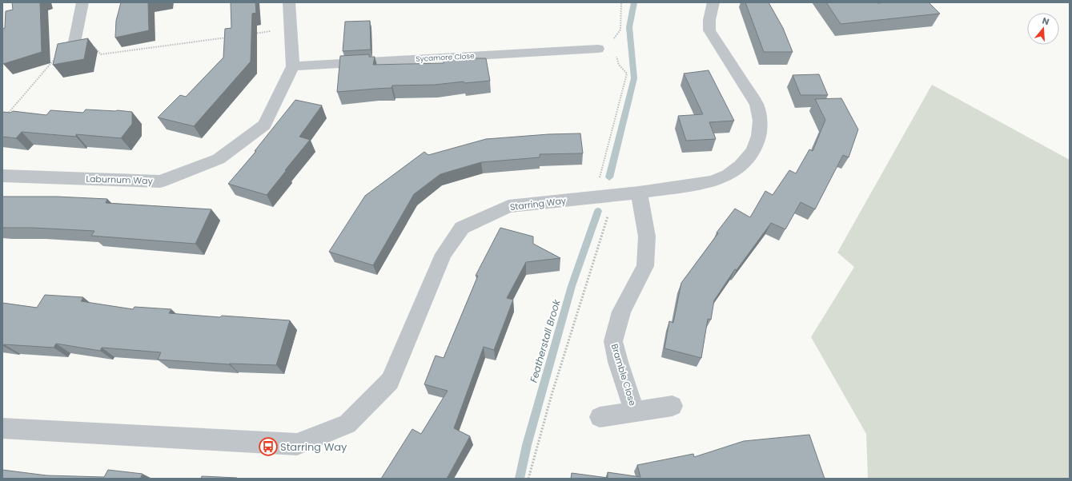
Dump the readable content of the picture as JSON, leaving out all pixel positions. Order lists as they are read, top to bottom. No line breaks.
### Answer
{"streets":{"street":["Sycamore Close","Laburnum Way","Starring Way","Bramble Close"]},"crossings":[["Sycamore Close","Laburnum Way"],["Starring Way","Bramble Close"]],"water":["Featherstall Brook"],"places":{"bus stop":["Starring Way"]},"north":"top"}
